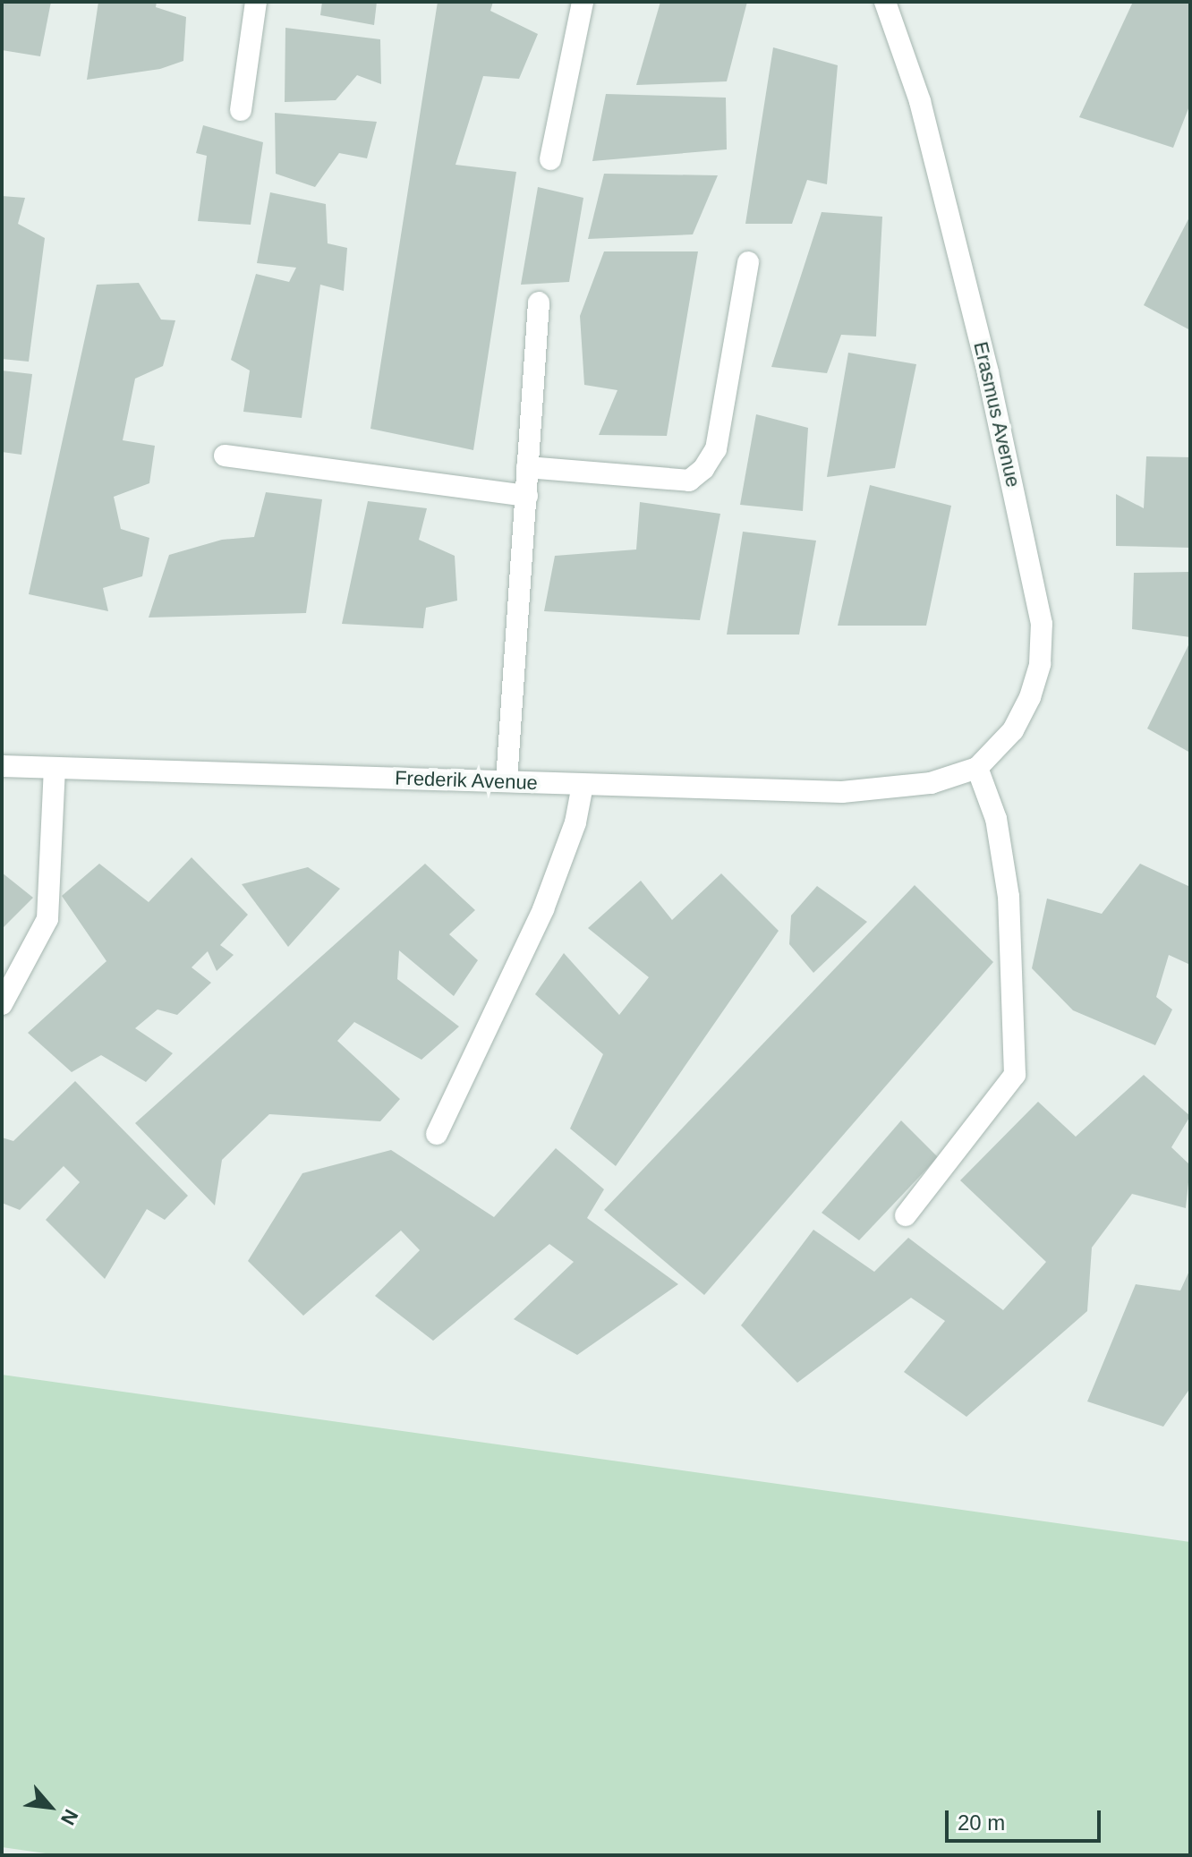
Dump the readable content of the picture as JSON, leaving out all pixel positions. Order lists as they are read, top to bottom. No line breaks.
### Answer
{"streets":{"street":["Erasmus Avenue","Frederik Avenue"]},"crossings":[["Erasmus Avenue","Frederik Avenue"]],"scale_bar":"20 m","north":"bottom right"}
